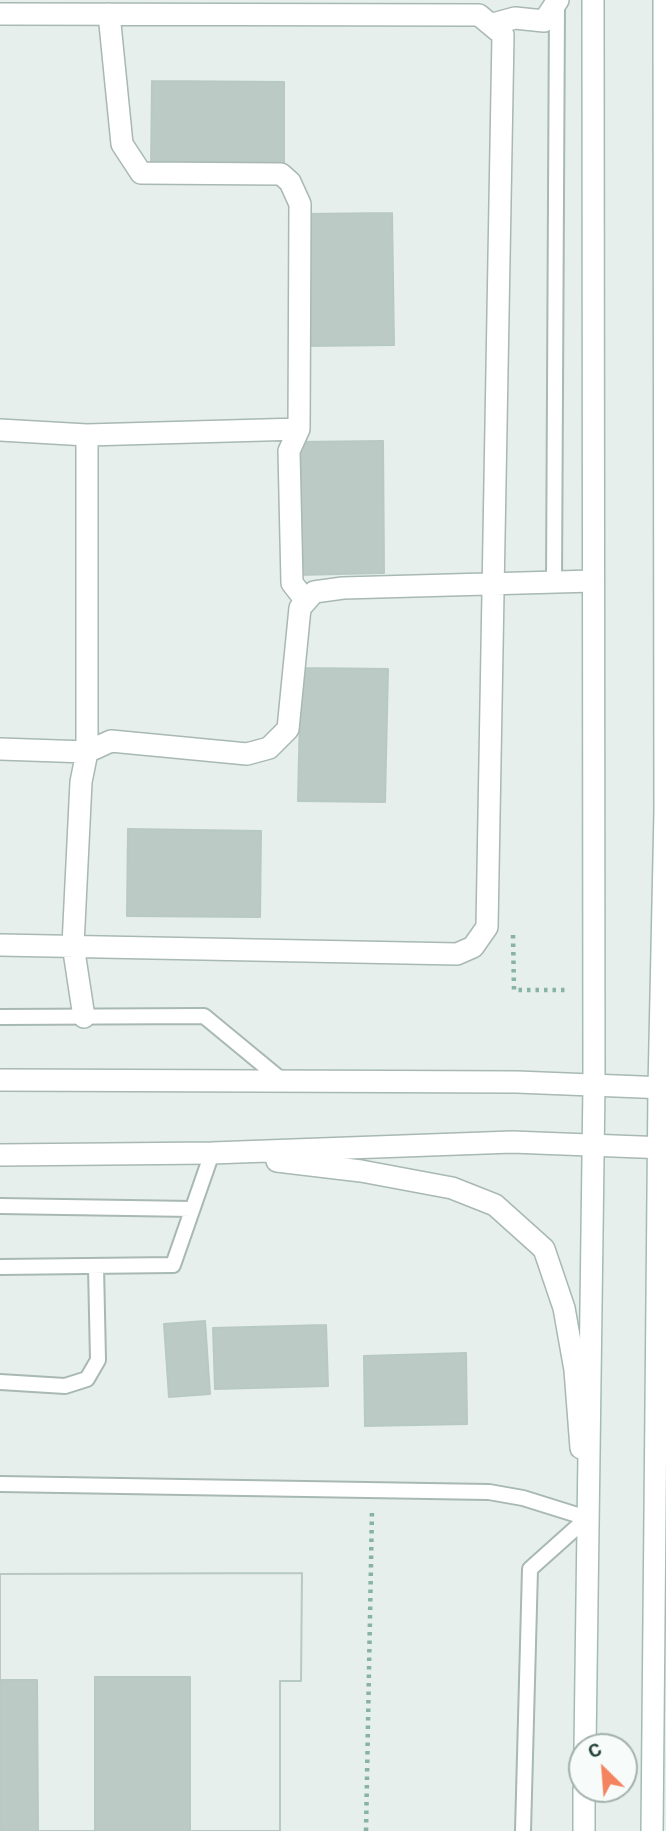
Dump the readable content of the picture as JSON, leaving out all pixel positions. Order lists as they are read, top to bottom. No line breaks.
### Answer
{"north":"top left"}
